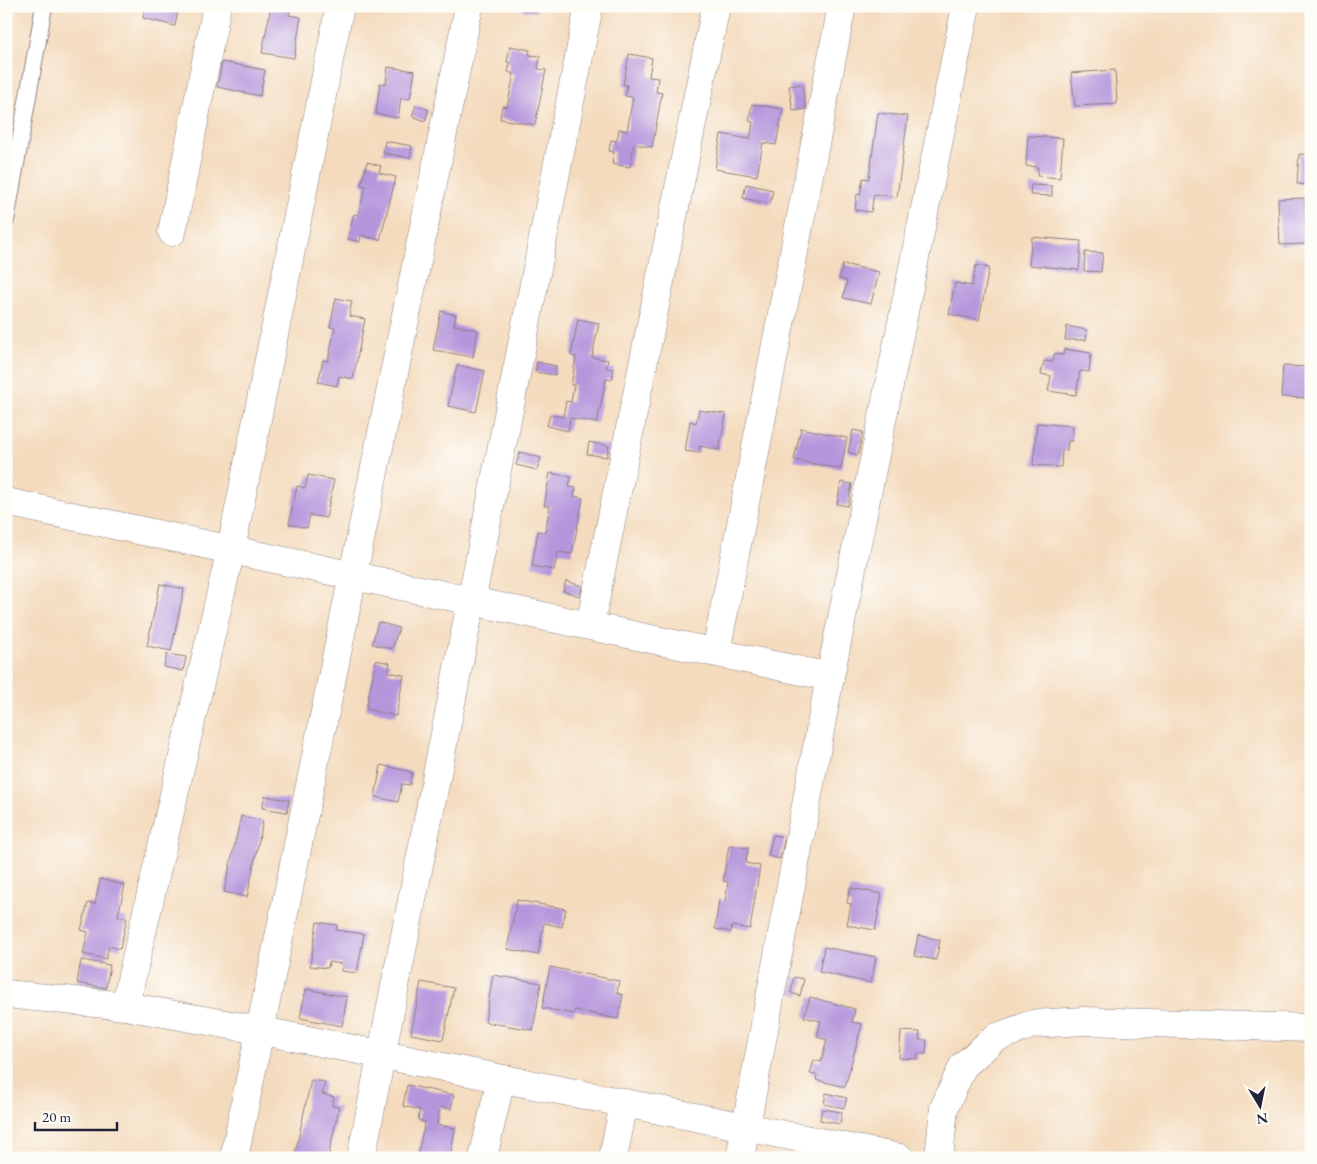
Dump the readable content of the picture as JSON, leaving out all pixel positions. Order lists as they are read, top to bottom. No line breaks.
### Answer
{"scale_bar":"20 m","north":"bottom"}
